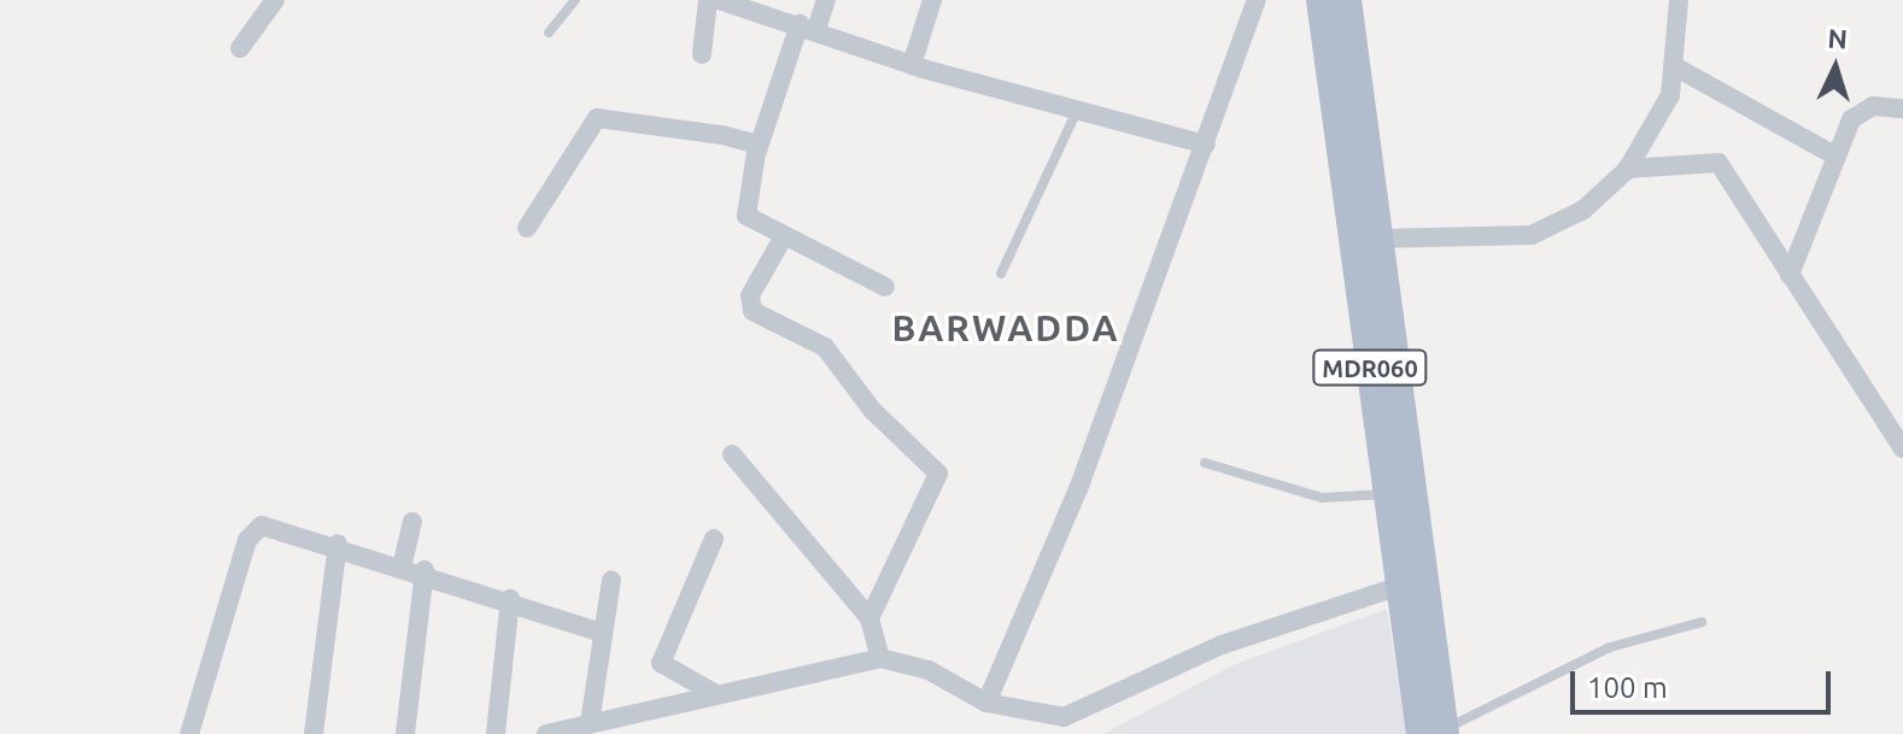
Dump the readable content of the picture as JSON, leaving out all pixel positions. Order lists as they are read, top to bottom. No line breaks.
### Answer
{"streets":{"main road":["MDR060"]},"districts":["BARWADDA"],"scale_bar":"100 m","north":"top"}
